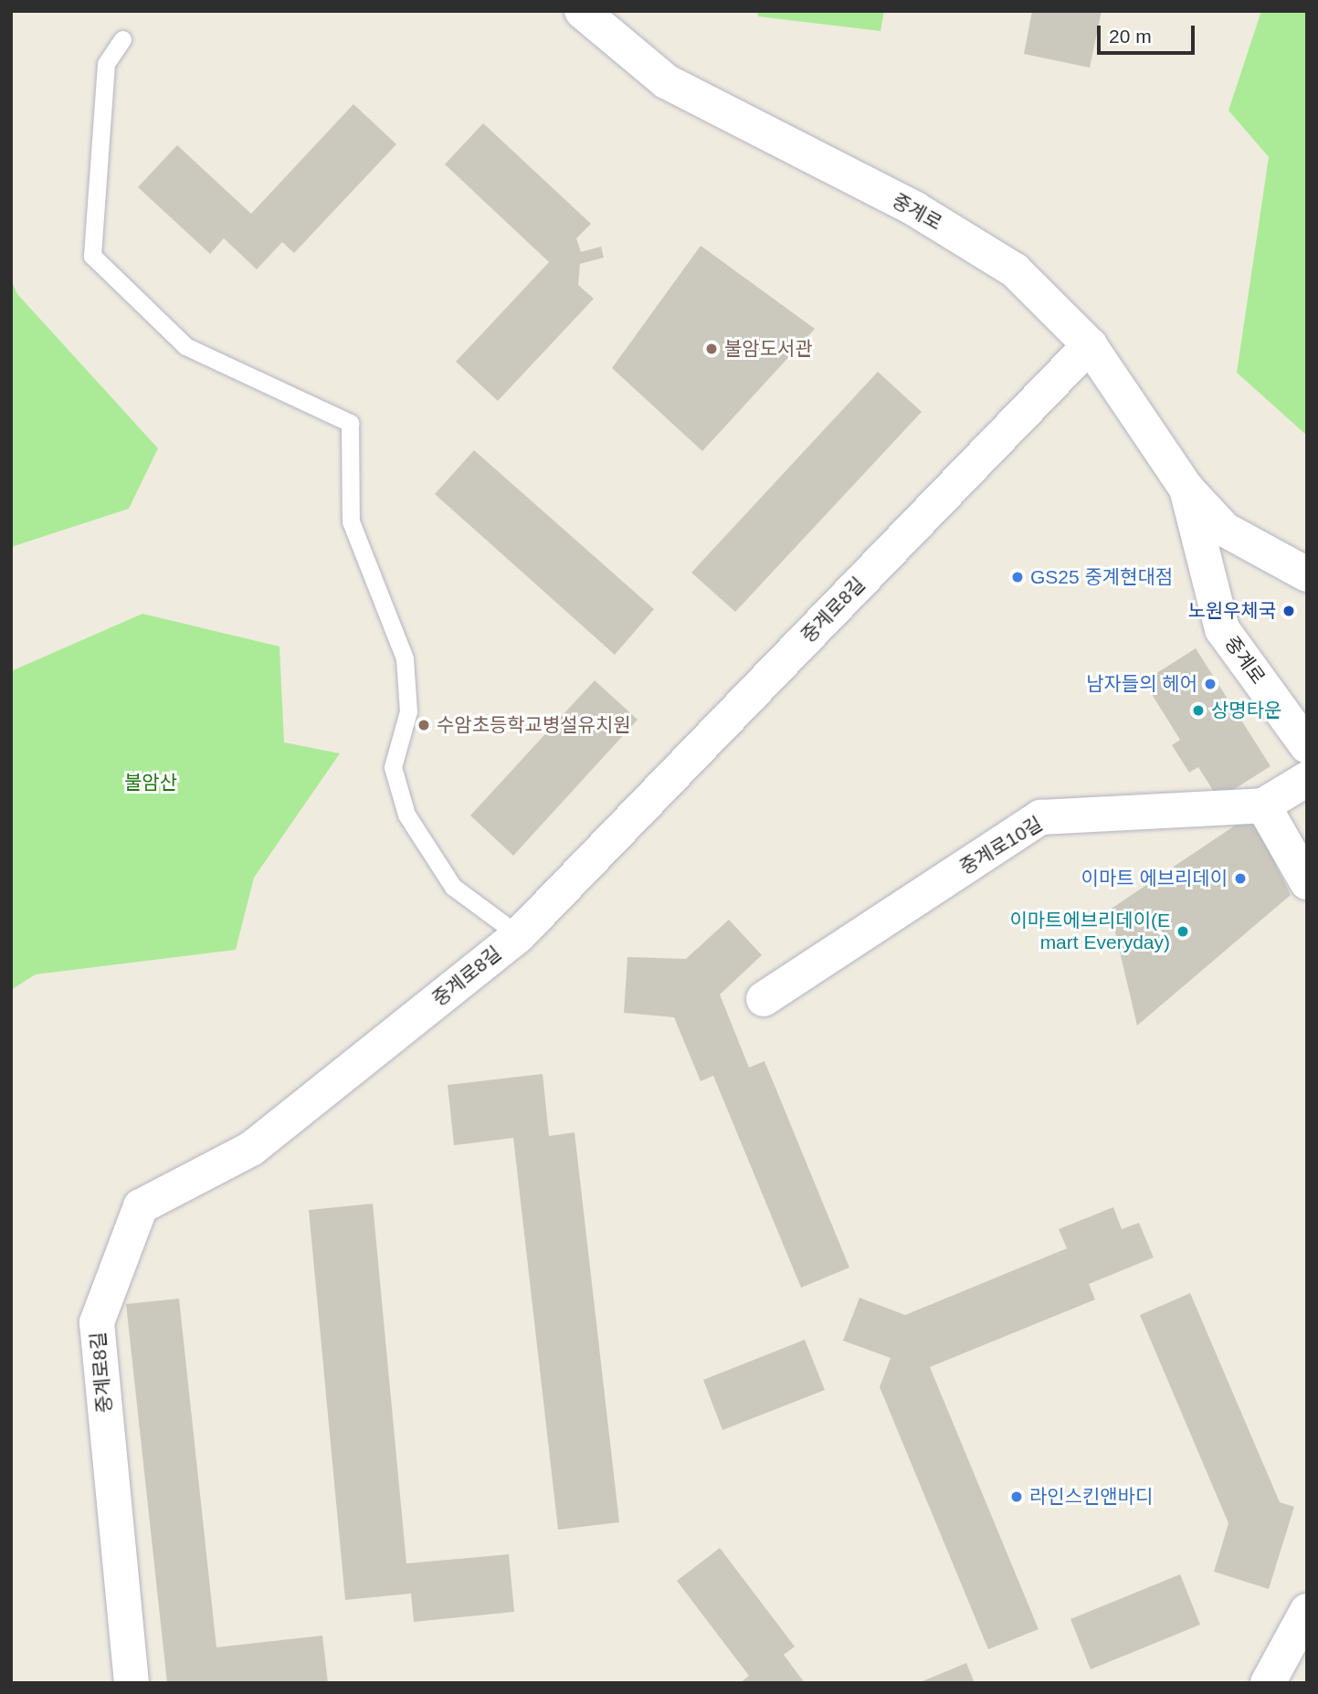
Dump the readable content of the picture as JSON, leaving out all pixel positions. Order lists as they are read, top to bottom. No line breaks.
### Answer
{"streets":{"street":["중계로","중계로8길","중계로10길"]},"crossings":[["중계로","중계로8길"]],"parks":["불암산"],"places":["불암도서관","GS25 중계현대점","노원우체국","남자들의 헤어","상명타운","수암초등학교병설유치원","이마트 에브리데이","이마트에브리데이(E mart Everyday)","라인스킨앤바디"],"scale_bar":"20 m"}
